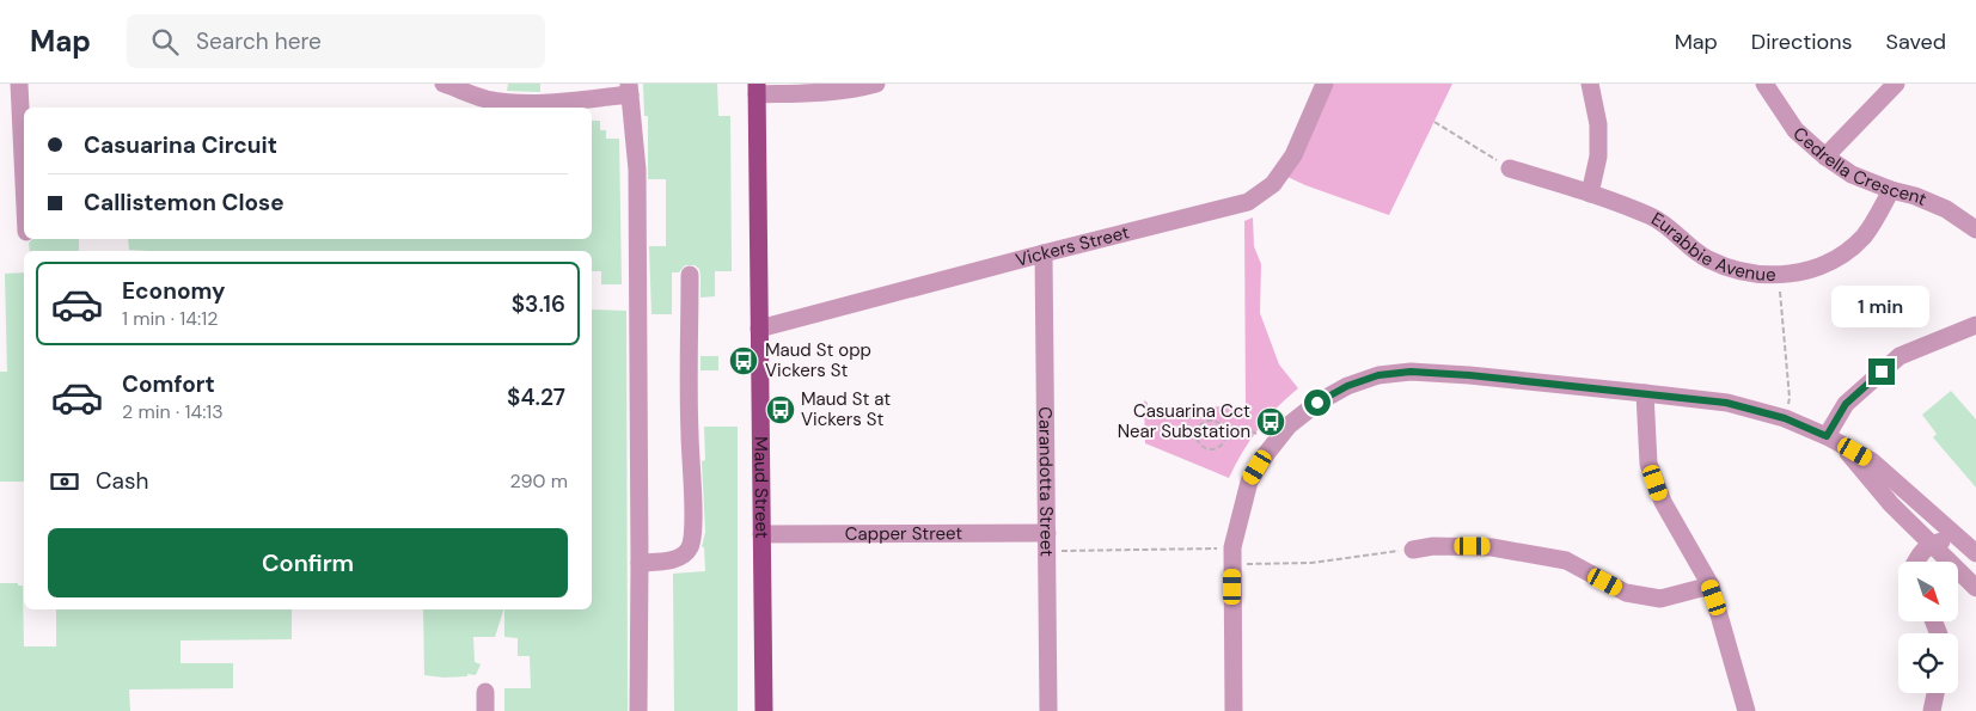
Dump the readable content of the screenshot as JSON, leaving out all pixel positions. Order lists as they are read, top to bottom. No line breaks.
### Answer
{"streets":{"main road":["Maud Street"],"street":["Cedrella Crescent","Eurabbie Avenue","Vickers Street","Carandotta Street","Capper Street"]},"crossings":[["Cedrella Crescent","Eurabbie Avenue"],["Vickers Street","Carandotta Street"],["Vickers Street","Maud Street"],["Carandotta Street","Capper Street"],["Maud Street","Capper Street"]],"places":{"bus stop":["Maud St opp Vickers St","Maud St at Vickers St","Casuarina Cct Near Substation"]},"north":"bottom right","page":{"header":"Map","search":"Search here","nav":["Map","Directions","Saved"],"banner":["Casuarina Circuit","Callistemon Close"],"list":[{"name":"Economy","note":"1 min · 14:12","value":"$3.16"},{"name":"Comfort","note":"2 min · 14:13","value":"$4.27"}],"bubble":"1 min","pay":["Cash","290 m"],"buttons":"Confirm"}}
